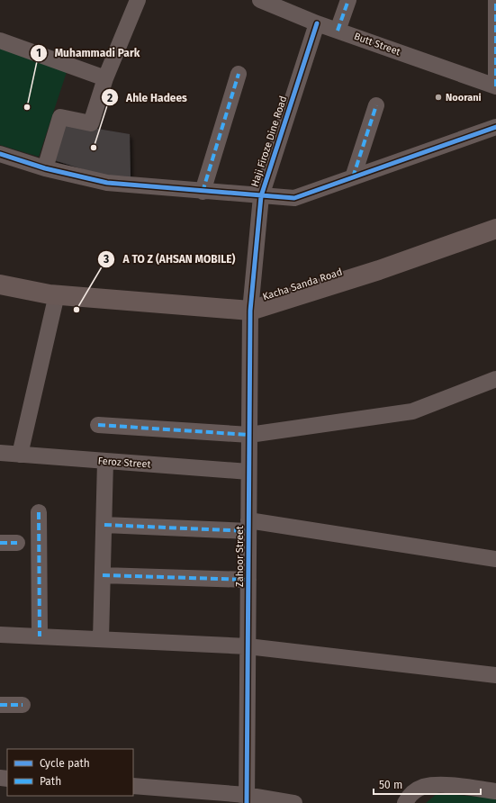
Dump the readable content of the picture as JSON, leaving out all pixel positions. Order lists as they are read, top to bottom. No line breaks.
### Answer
{"streets":{"main road":["Kacha Sanda Road"],"street":["Butt Street","Haji Firoze Dine Road","Feroz Street","Zahoor Street"]},"crossings":[["Butt Street","Haji Firoze Dine Road"],["Haji Firoze Dine Road","Kacha Sanda Road"],["Haji Firoze Dine Road","Zahoor Street"],["Kacha Sanda Road","Zahoor Street"],["Feroz Street","Zahoor Street"]],"places":["Noorani","Muhammadi Park","Ahle Hadees","A TO Z (AHSAN MOBILE)"],"legend":["Cycle path","Path"],"scale_bar":"50 m"}
